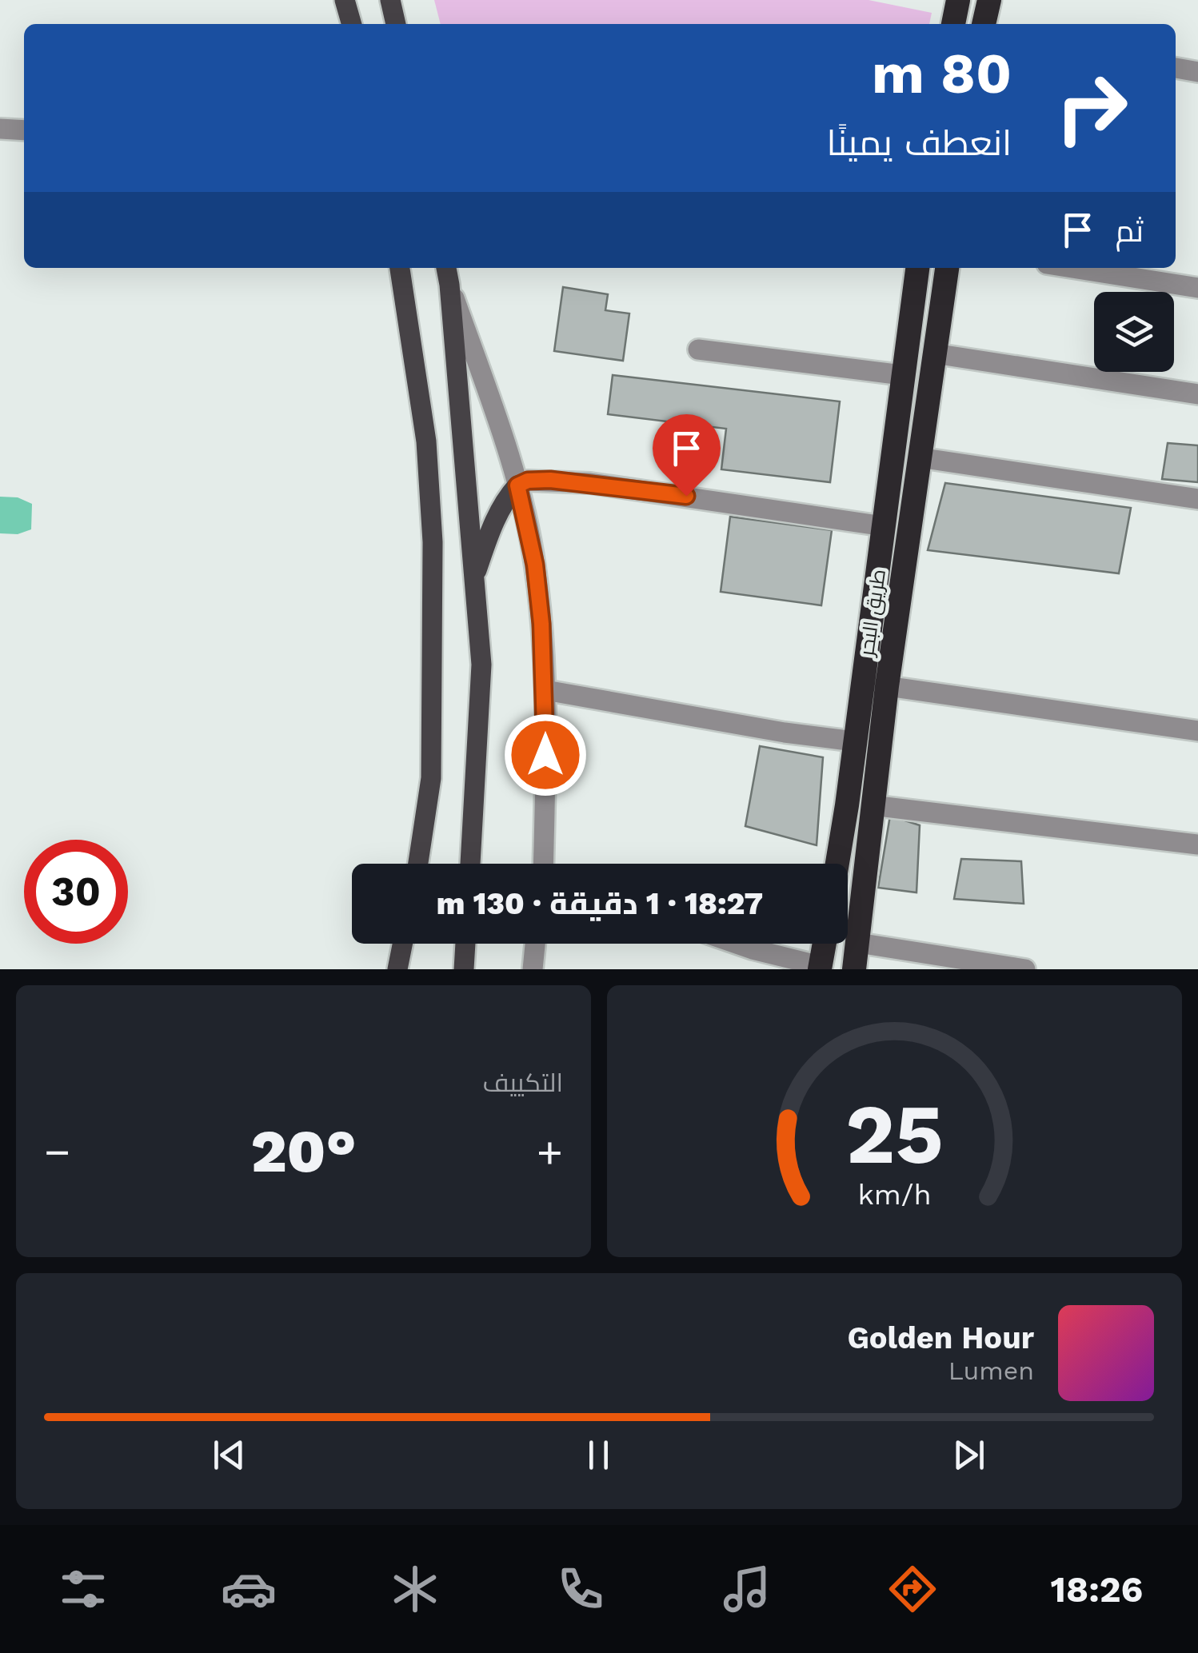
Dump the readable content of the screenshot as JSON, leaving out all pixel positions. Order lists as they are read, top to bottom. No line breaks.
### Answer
{"streets":{"highway":["طريق البحر"]},"page":{"turn":["80 m","انعطف يمينًا"],"then":"ثم","limit":"30","trip":"18:27 · 1 دقيقة · 130 m","tile":"التكييف","heat":["−","20°","+"],"song":["Golden Hour","Lumen"],"tabs":"18:26","gauge":["25","km/h"]}}
